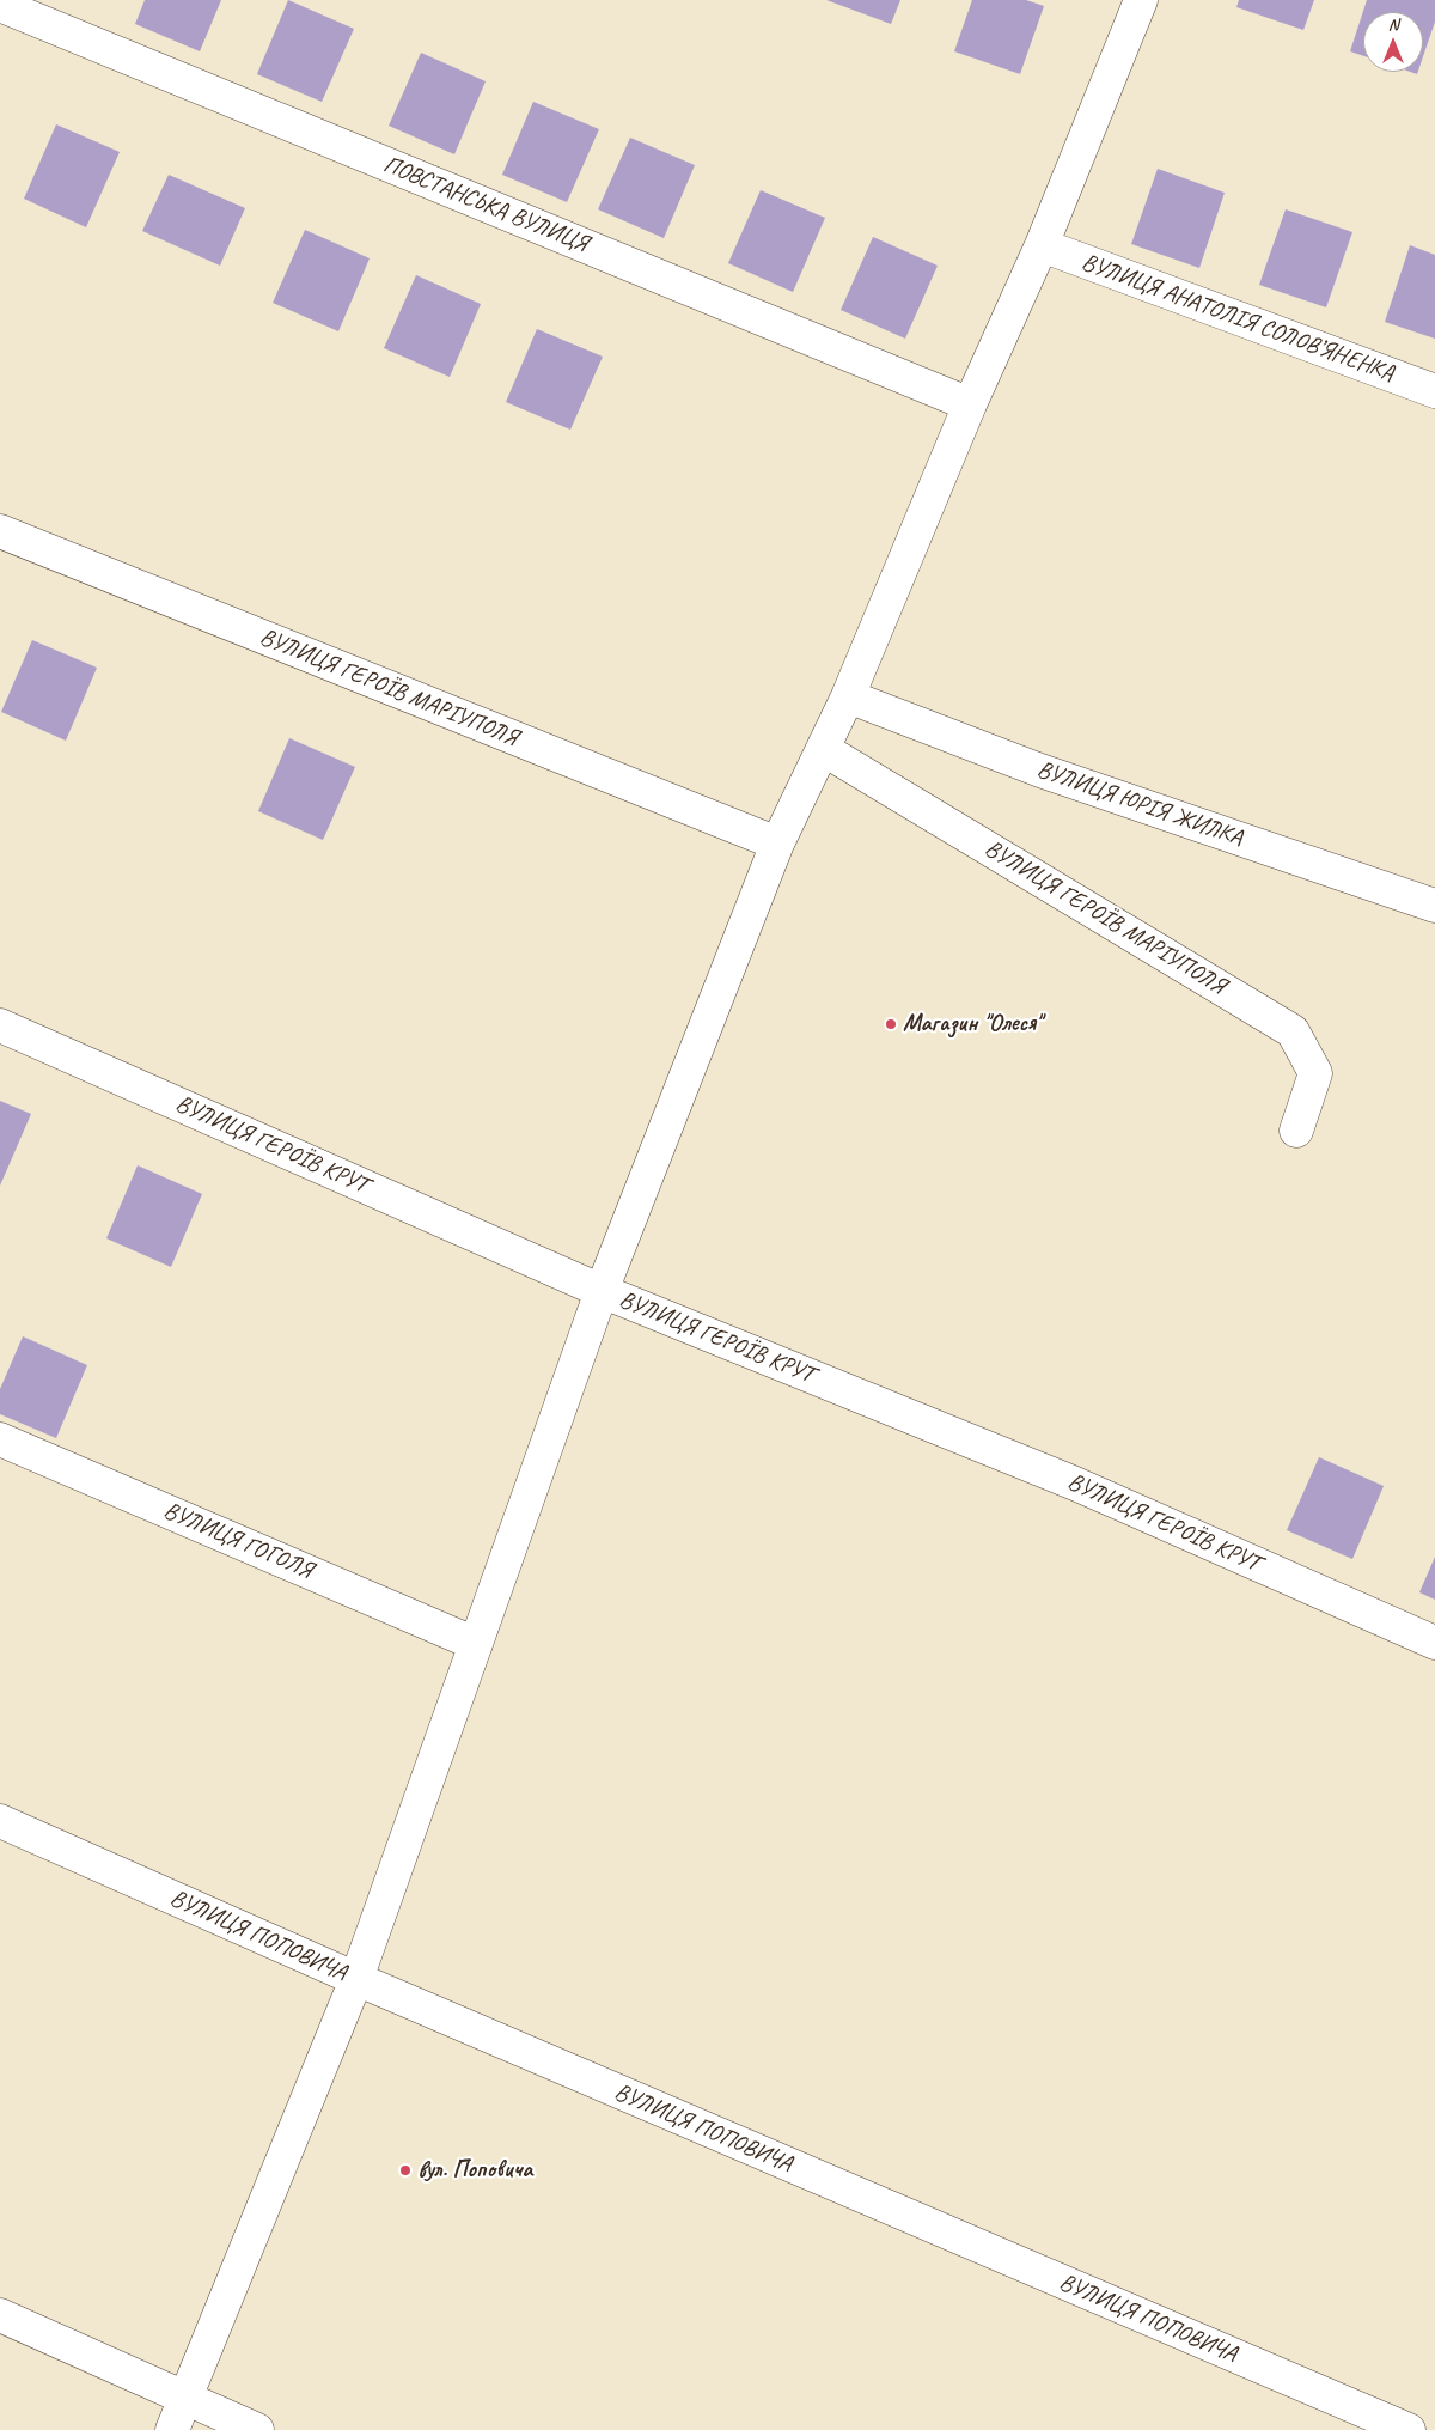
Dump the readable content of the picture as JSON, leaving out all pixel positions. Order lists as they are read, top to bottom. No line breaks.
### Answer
{"streets":{"street":["ПОВСТАНСЬКА ВУЛИЦЯ","ВУЛИЦЯ АНАТОЛІЯ СОЛОВ’ЯНЕНКА","ВУЛИЦЯ ГЕРОЇВ МАРІУПОЛЯ","ВУЛИЦЯ ЮРІЯ ЖИЛКА","ВУЛИЦЯ ГЕРОЇВ КРУТ","ВУЛИЦЯ ГОГОЛЯ","ВУЛИЦЯ ПОПОВИЧА"]},"places":["Магазин \"Олеся\"","вул. Поповича"],"north":"top"}
